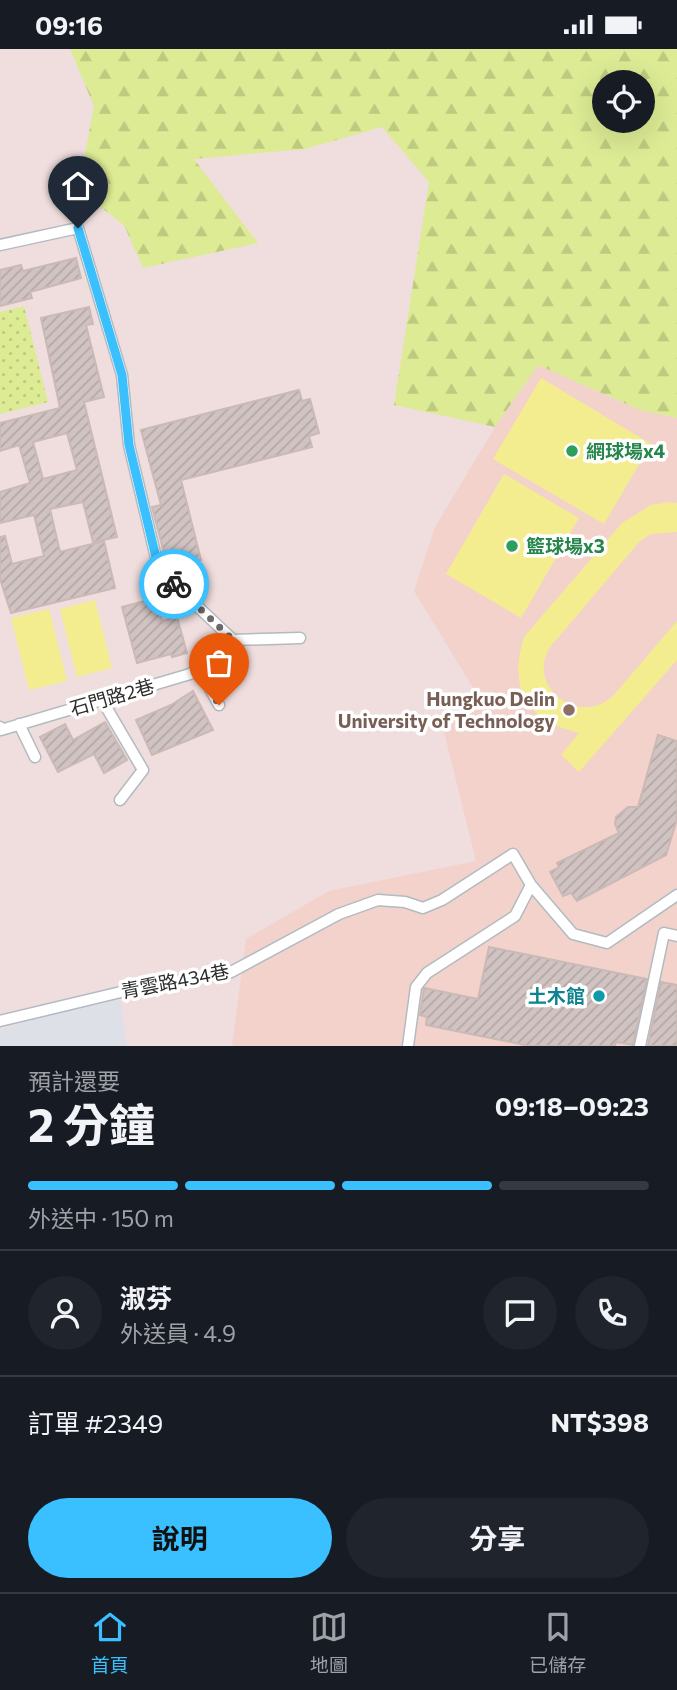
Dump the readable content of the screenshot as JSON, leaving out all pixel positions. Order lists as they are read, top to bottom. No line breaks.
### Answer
{"streets":{"lane":["石門路2巷","青雲路434巷"]},"places":["網球場x4","籃球場x3","Hungkuo Delin University of Technology","土木館"],"page":{"status":"09:16","heading":["2 分鐘","預計還要","09:18–09:23"],"panel":["淑芬","外送員 · 4.9","訂單 #2349","NT$398"],"bar":"外送中 · 150 m","buttons":["說明","分享"],"tabs":["首頁","地圖","已儲存"]}}
